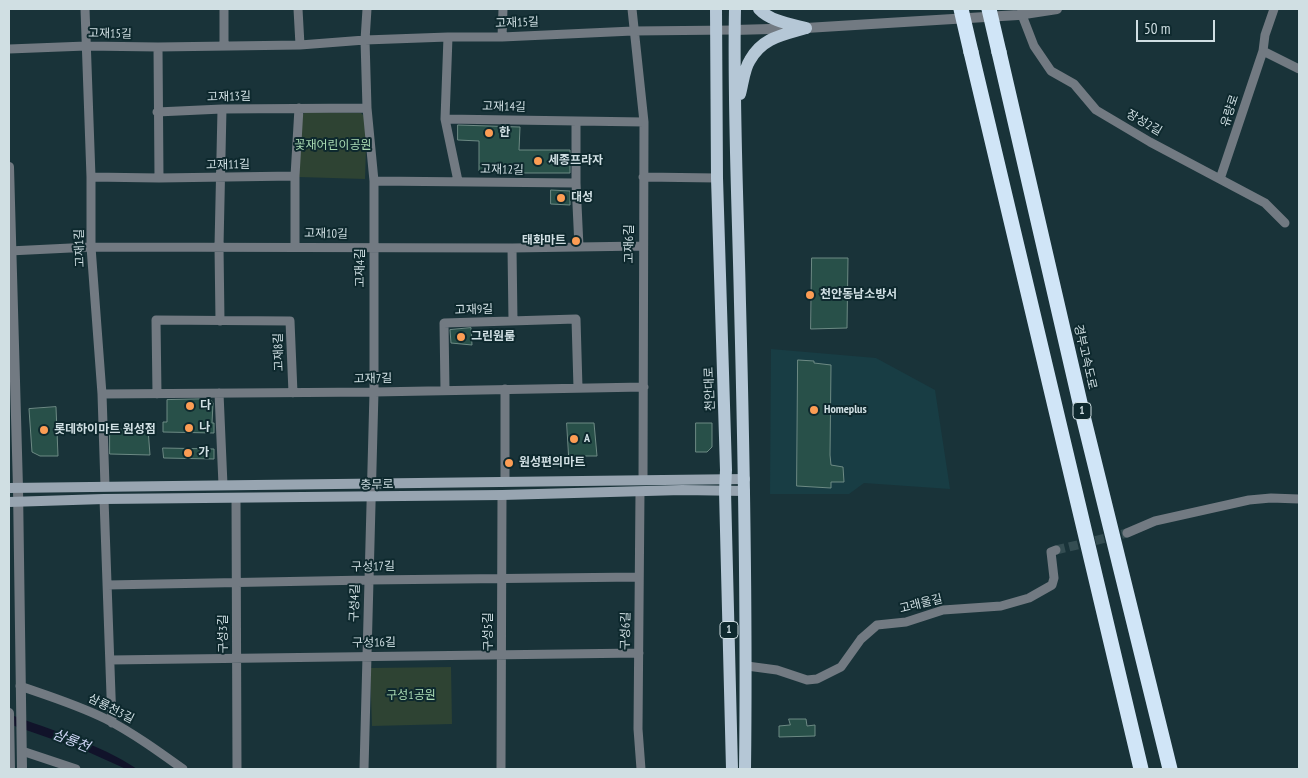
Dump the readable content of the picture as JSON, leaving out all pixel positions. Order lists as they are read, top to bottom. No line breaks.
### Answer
{"streets":{"highway":["경부고속도로","1"],"main road":["천안대로","충무로"],"street":["고재15길","고재13길","고재14길","유량로","장성2길","고재11길","고재12길","고재10길","고재6길","고재1길","고재4길","고재9길","고재8길","고재7길","구성17길","구성4길","고래울길","구성6길","구성5길","구성3길","구성16길","삼룡천3길"]},"crossings":[["고재15길","고재6길"],["고재15길","고재1길"],["고재15길","고재4길"],["고재15길","천안대로"],["고재15길","1"],["고재13길","고재4길"],["고재14길","고재6길"],["유량로","장성2길"],["고재11길","고재1길"],["고재12길","고재4길"],["고재10길","고재6길"],["고재10길","고재1길"],["고재10길","고재4길"],["고재6길","고재7길"],["고재6길","충무로"],["고재1길","고재7길"],["고재1길","충무로"],["고재4길","고재7길"],["고재4길","충무로"],["고재4길","구성4길"],["고재9길","고재7길"],["고재8길","고재7길"],["천안대로","충무로"],["1","충무로"],["1","고래울길"],["충무로","구성4길"],["충무로","구성6길"],["충무로","구성5길"],["충무로","구성3길"],["구성17길","구성4길"],["구성17길","구성6길"],["구성17길","구성5길"],["구성17길","구성3길"],["구성4길","구성16길"],["구성6길","구성16길"],["구성5길","구성16길"],["구성3길","구성16길"]],"water":["삼룡천"],"parks":["꽃재어린이공원","구성1공원"],"places":["한","세종프라자","대성","태화마트","천안동남소방서","그린원룸","다","Homeplus","나","롯데하이마트 원성점","A","가","원성편의마트"],"scale_bar":"50 m"}
